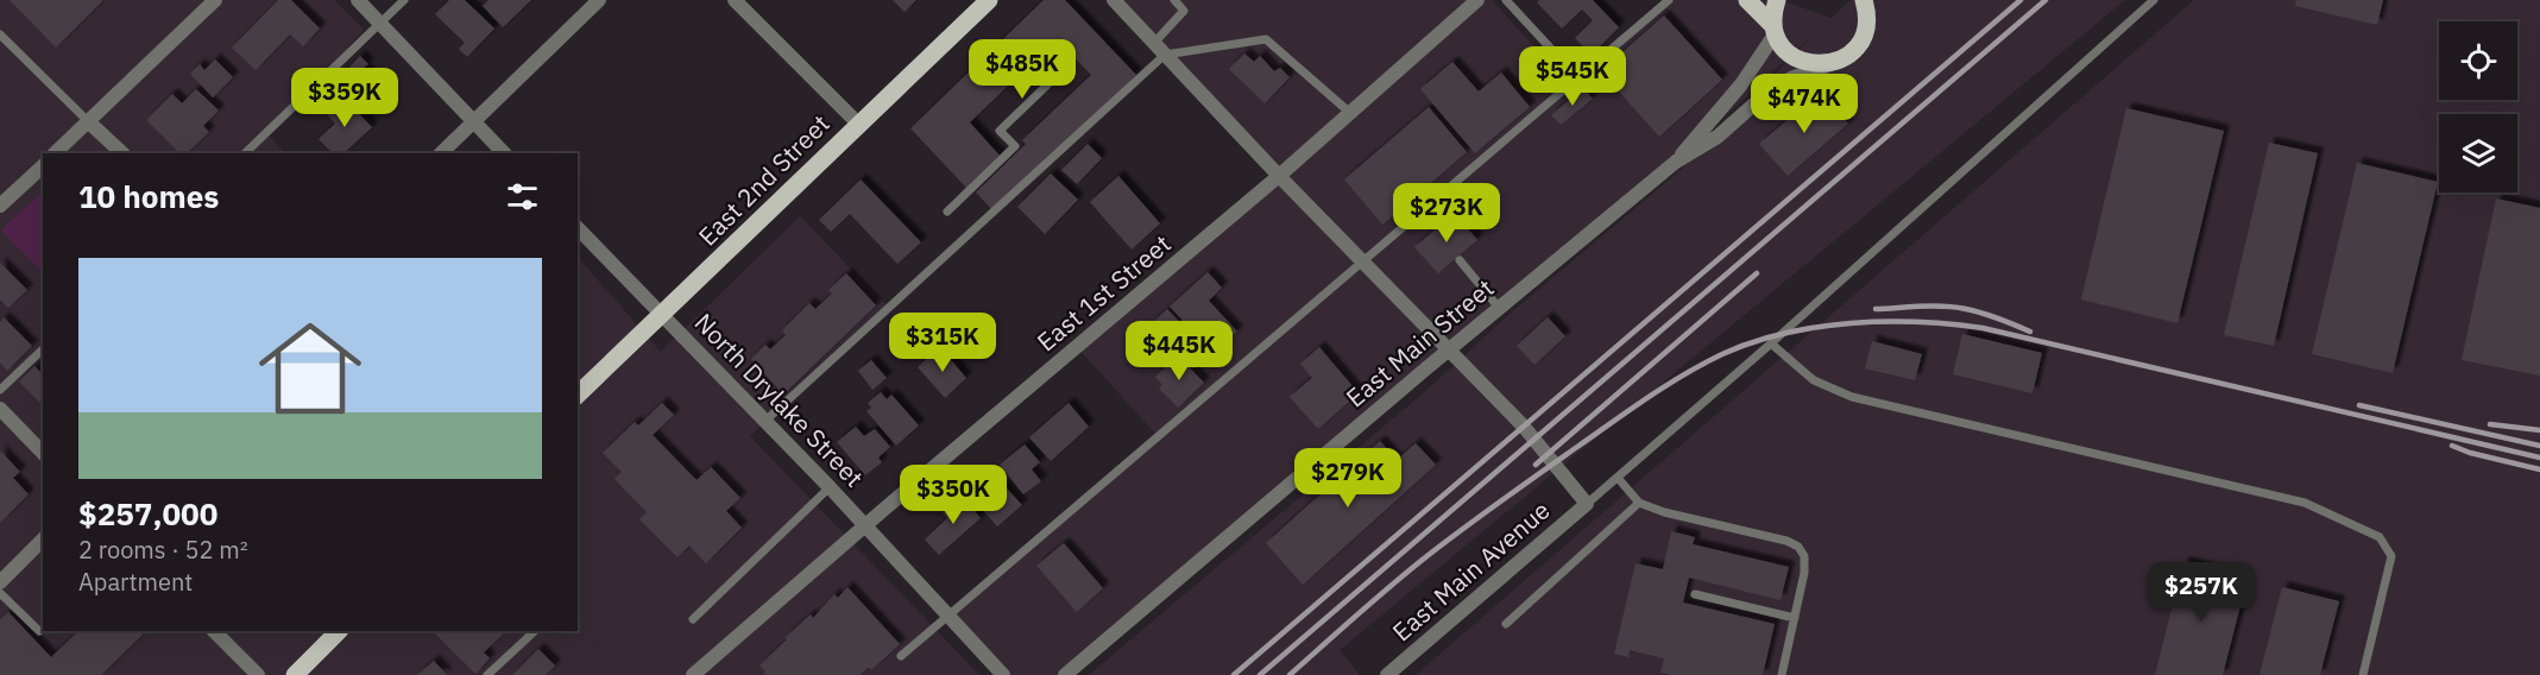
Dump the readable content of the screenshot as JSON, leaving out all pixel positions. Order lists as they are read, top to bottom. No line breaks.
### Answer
{"streets":{"main road":["East 2nd Street"],"street":["East 1st Street","East Main Street","North Drylake Street","East Main Avenue"]},"crossings":[["East 2nd Street","North Drylake Street"],["East 1st Street","North Drylake Street"]],"page":{"price":["$485K","$545K","$359K","$474K","$273K","$315K","$445K","$279K","$350K","$257K"],"heading":"10 homes","list":[{"name":"$257,000","note":"2 rooms · 52 m² · Apartment"}]}}
